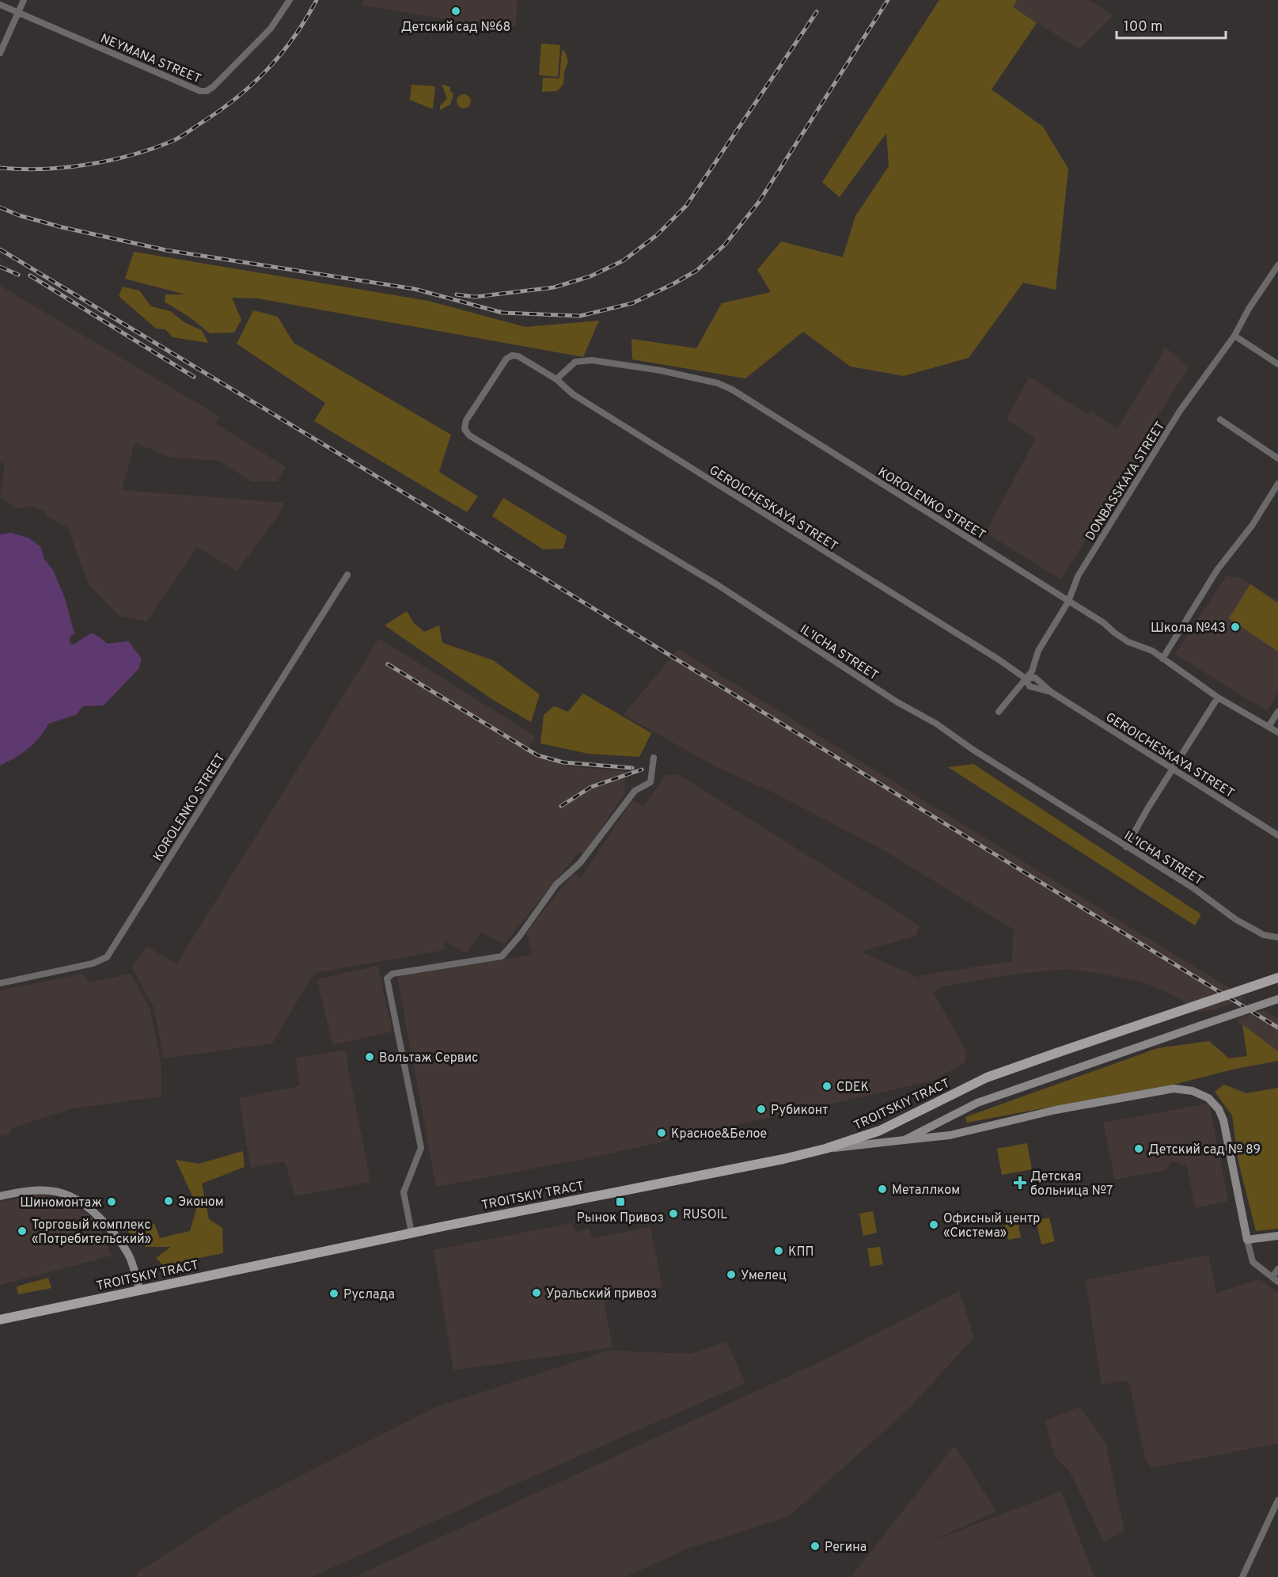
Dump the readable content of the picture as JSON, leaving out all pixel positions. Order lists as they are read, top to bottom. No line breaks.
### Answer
{"streets":{"main road":["TROITSKIY TRACT"],"street":["NEYMANA STREET","DONBASSKAYA STREET","KOROLENKO STREET","GEROICHESKAYA STREET","IL'ICHA STREET"]},"crossings":[["DONBASSKAYA STREET","KOROLENKO STREET"],["DONBASSKAYA STREET","GEROICHESKAYA STREET"],["KOROLENKO STREET","GEROICHESKAYA STREET"],["GEROICHESKAYA STREET","IL'ICHA STREET"]],"places":{"other":["Детский сад №68","Школа №43","Вольтаж Сервис","CDEK","Рубиконт","Красное&Белое","Детский сад № 89","Металлком","Эконом","Шиномонтаж","RUSOIL","Офисный центр «Система»","Торговый комплекс «Потребительский»","КПП","Умелец","Уральский привоз","Руслада","Регина"],"health":["Детская больница №7"],"transit":["Рынок Привоз"]},"scale_bar":"100 m"}
